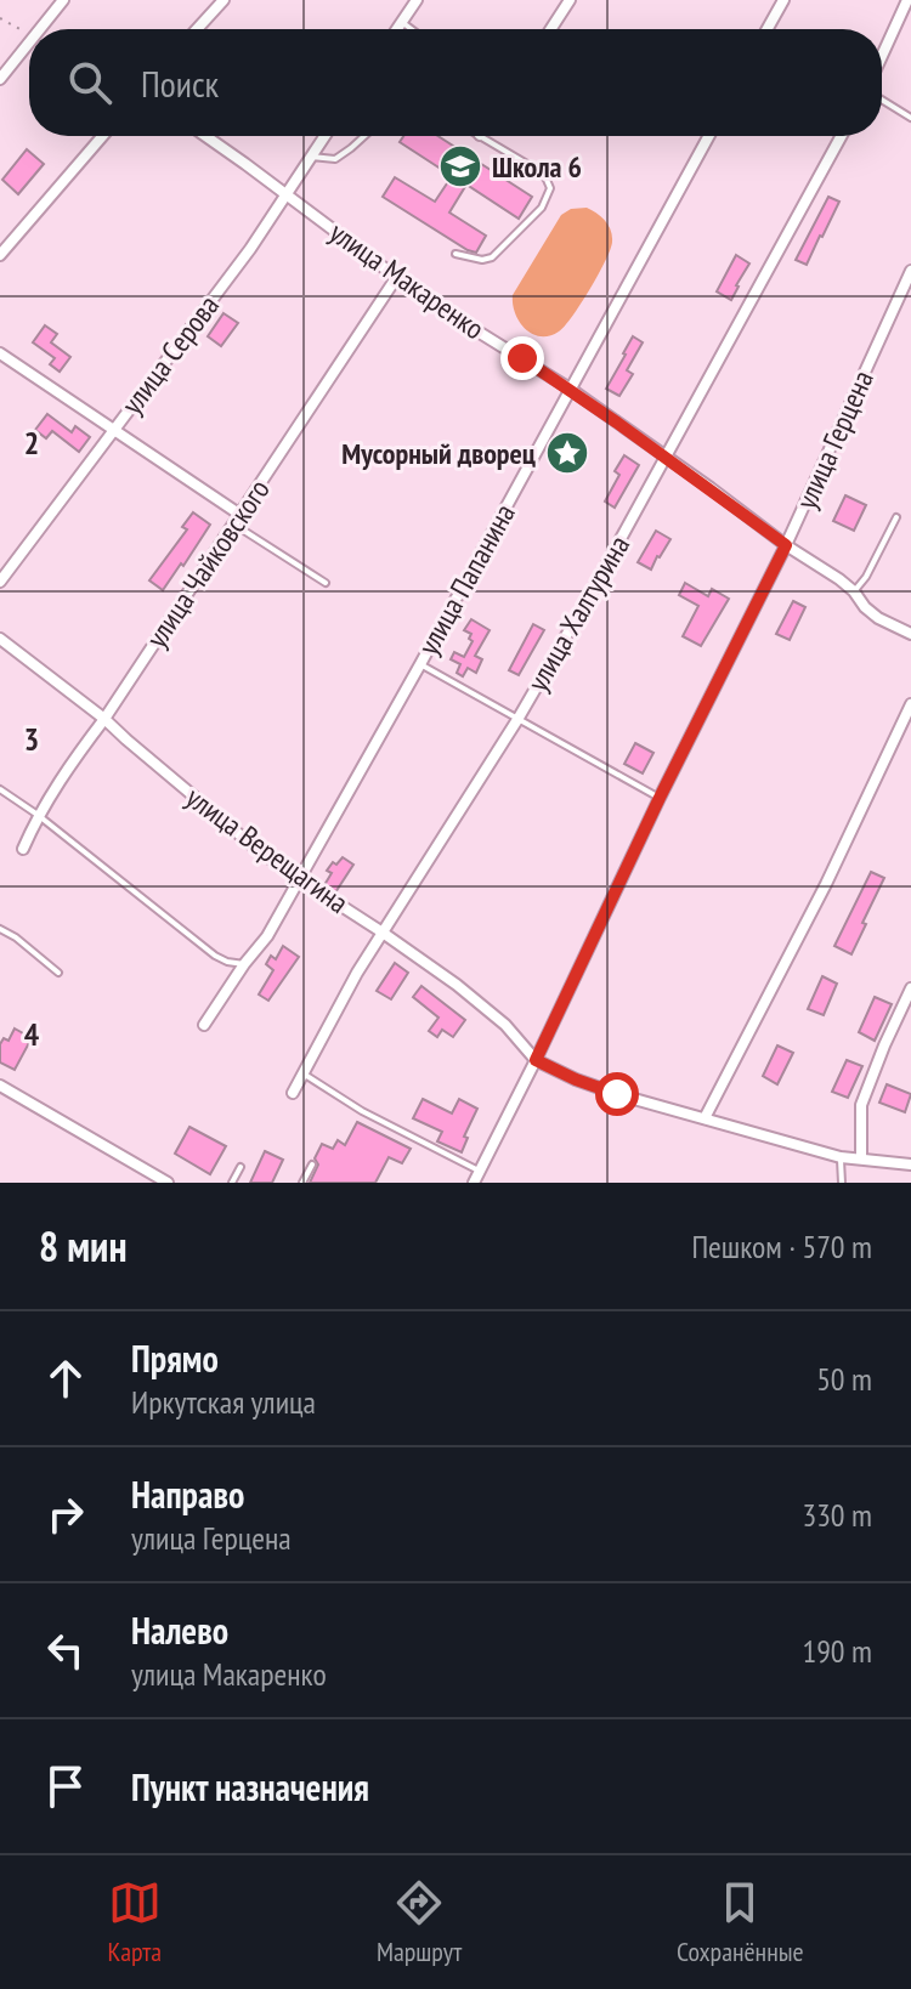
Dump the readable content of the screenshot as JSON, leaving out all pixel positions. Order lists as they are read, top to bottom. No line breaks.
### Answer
{"streets":{"street":["улица Макаренко","улица Серова","улица Герцена","улица Чайковского","улица Папанина","улица Халтурина","улица Верещагина"]},"crossings":[["улица Макаренко","улица Серова"],["улица Макаренко","улица Герцена"],["улица Макаренко","улица Чайковского"],["улица Макаренко","улица Папанина"],["улица Макаренко","улица Халтурина"],["улица Герцена","улица Верещагина"],["улица Чайковского","улица Верещагина"],["улица Папанина","улица Верещагина"],["улица Халтурина","улица Верещагина"]],"places":{"school or university":["Школа 6"],"place":["Мусорный дворец"]},"page":{"search":"Поиск","heading":["8 мин","Пешком · 570 m"],"list":[["Прямо","Иркутская улица","50 m"],["Направо","улица Герцена","330 m"],["Налево","улица Макаренко","190 m"],"Пункт назначения"],"nav":["Карта","Маршрут","Сохранённые"]},"grid":{"rows":["2","3","4"]}}
